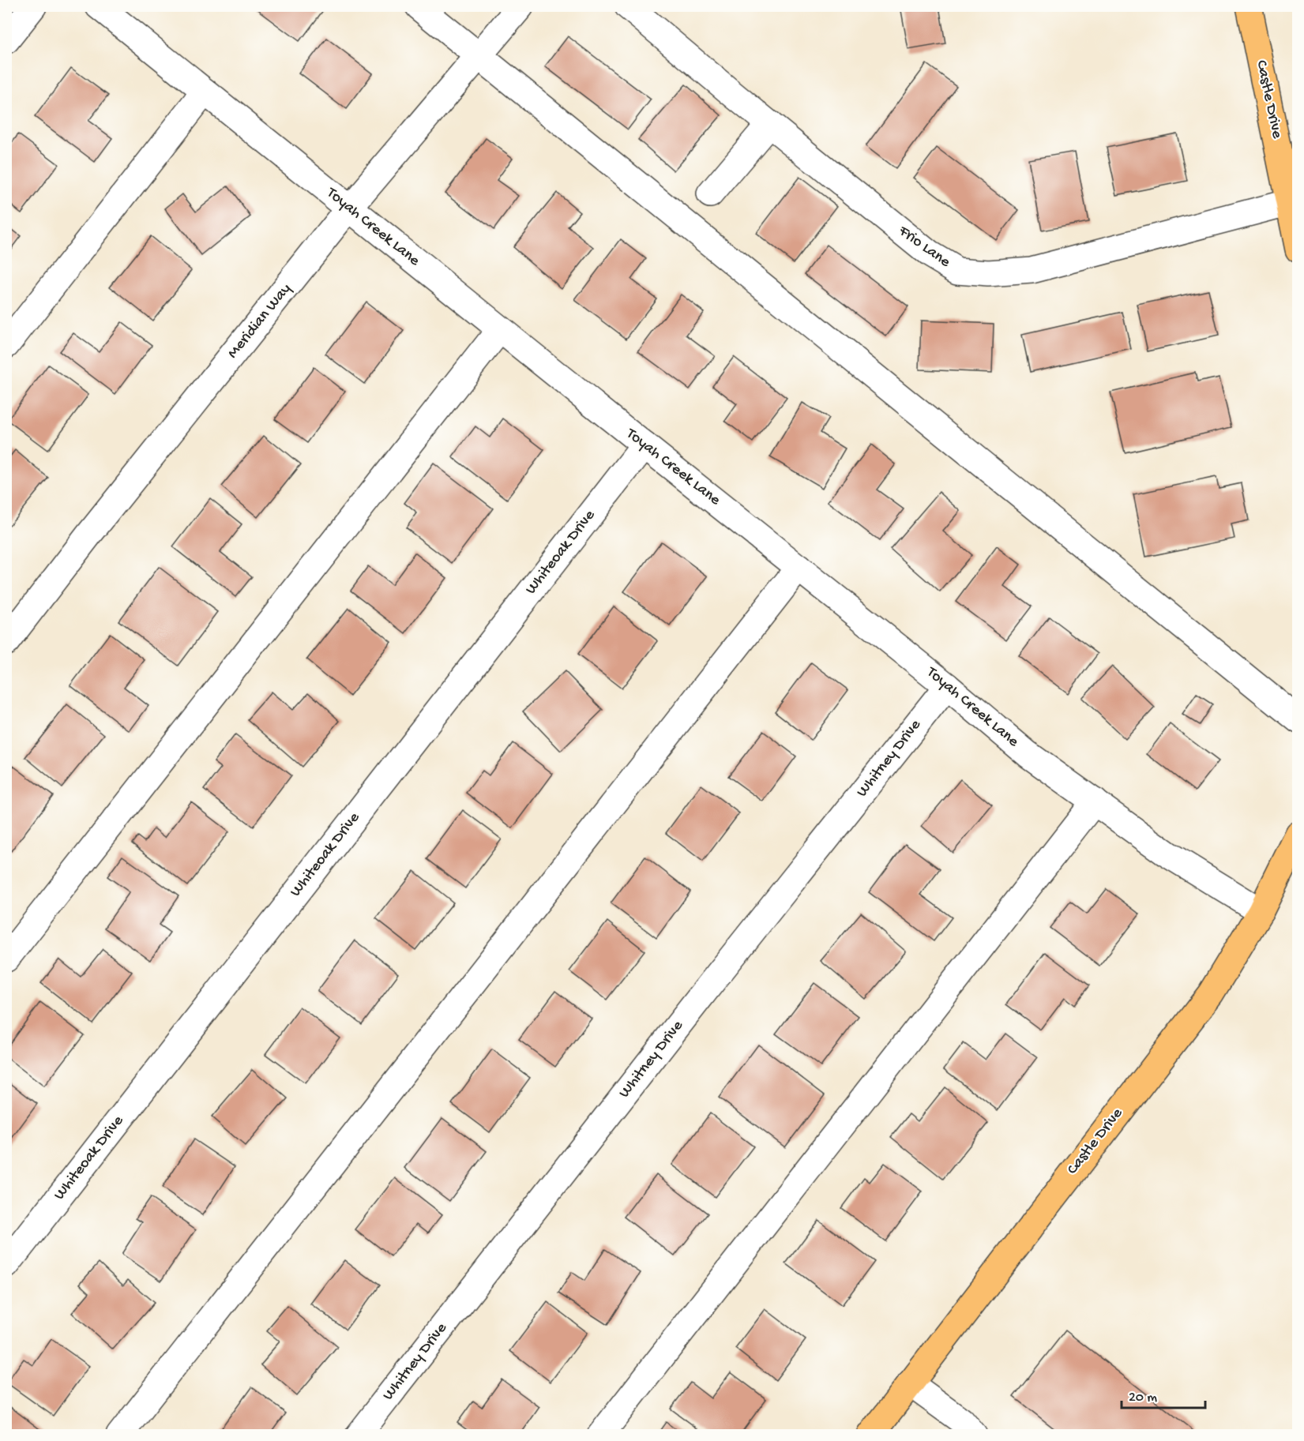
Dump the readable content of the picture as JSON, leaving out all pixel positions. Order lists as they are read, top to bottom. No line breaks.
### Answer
{"streets":{"main road":["Castle Drive"],"street":["Toyah Creek Lane","Frio Lane","Meridian Way","Whiteoak Drive","Whitney Drive"]},"crossings":[["Castle Drive","Toyah Creek Lane"],["Castle Drive","Frio Lane"],["Toyah Creek Lane","Meridian Way"],["Toyah Creek Lane","Whiteoak Drive"],["Toyah Creek Lane","Whitney Drive"]],"scale_bar":"20 m"}
